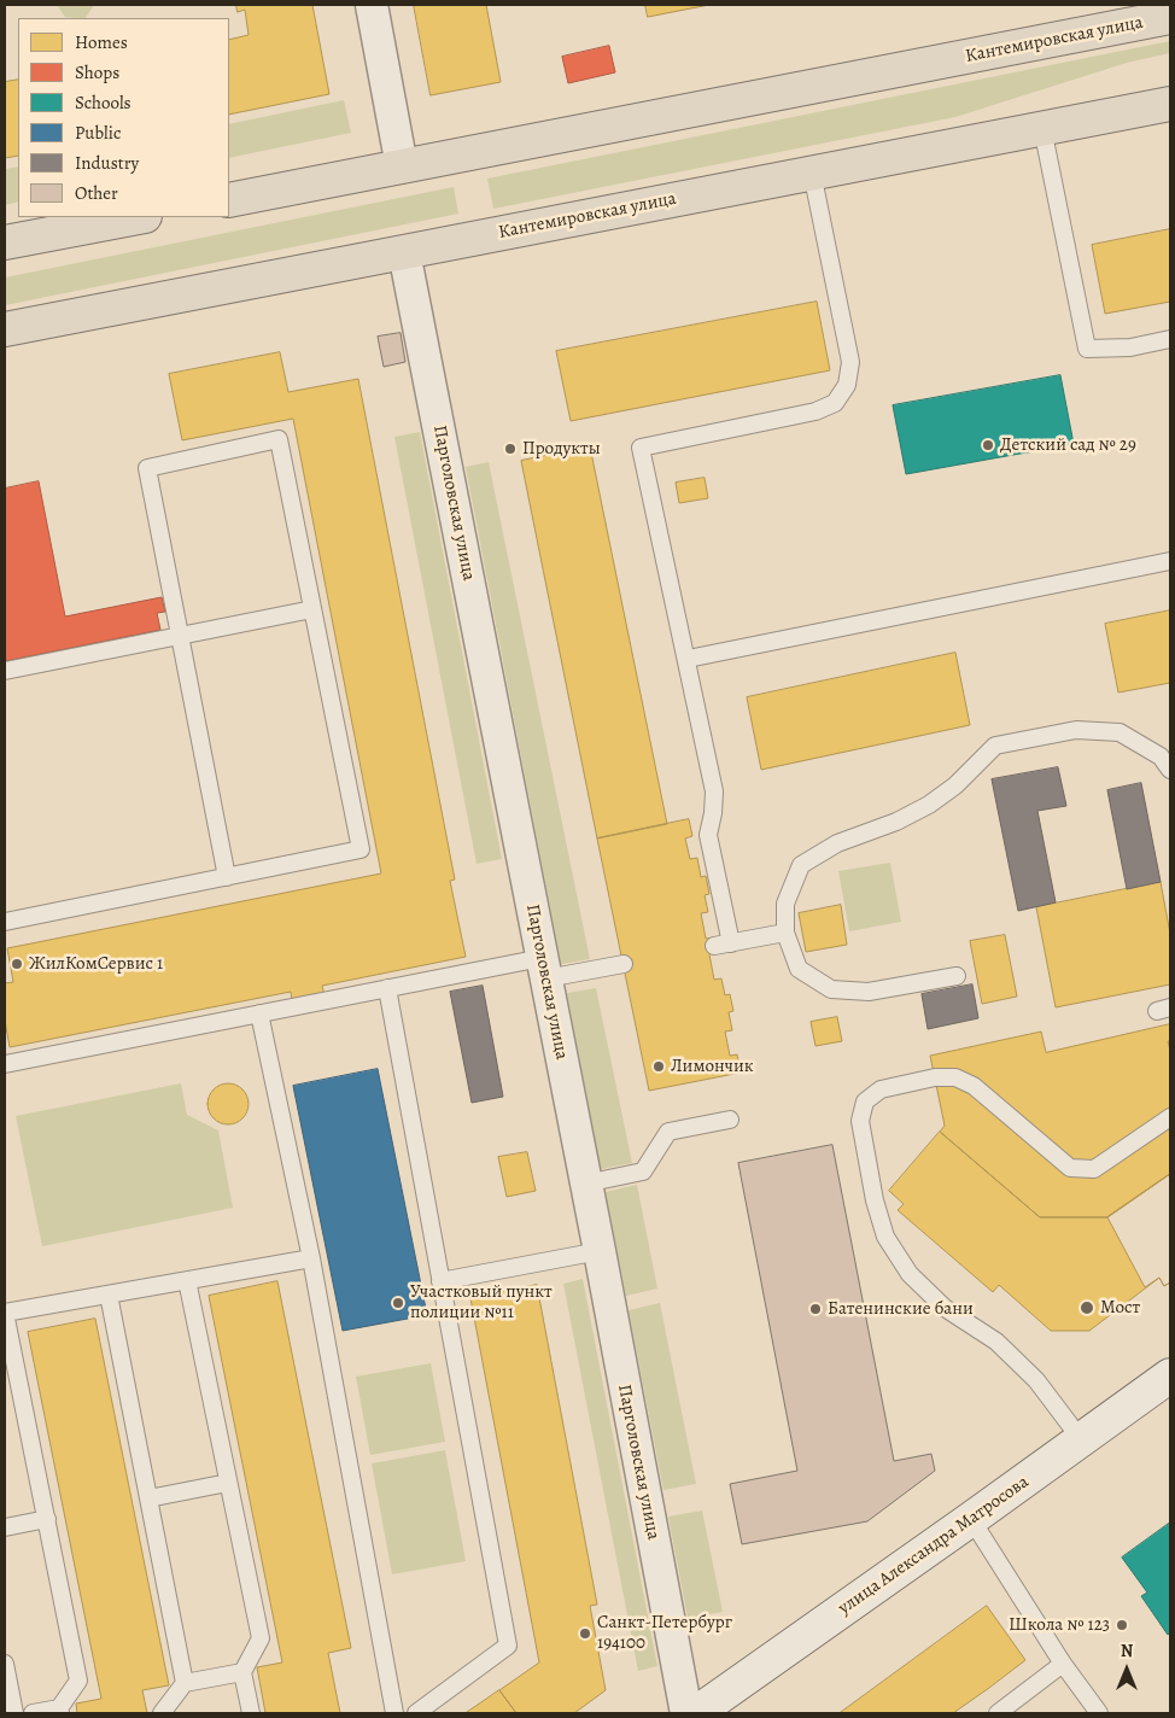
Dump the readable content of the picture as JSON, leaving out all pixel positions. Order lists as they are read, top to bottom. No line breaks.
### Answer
{"streets":{"main road":["Кантемировская улица"],"street":["Парголовская улица","улица Александра Матросова"]},"crossings":[["Кантемировская улица","Парголовская улица"]],"places":["Детский сад № 29","Продукты","ЖилКомСервис 1","Лимончик","Участковый пункт полиции №11","Мост","Батенинские бани","Школа № 123","Санкт-Петербург 194100"],"legend":["Homes","Shops","Schools","Public","Industry","Other"],"north":"top"}
